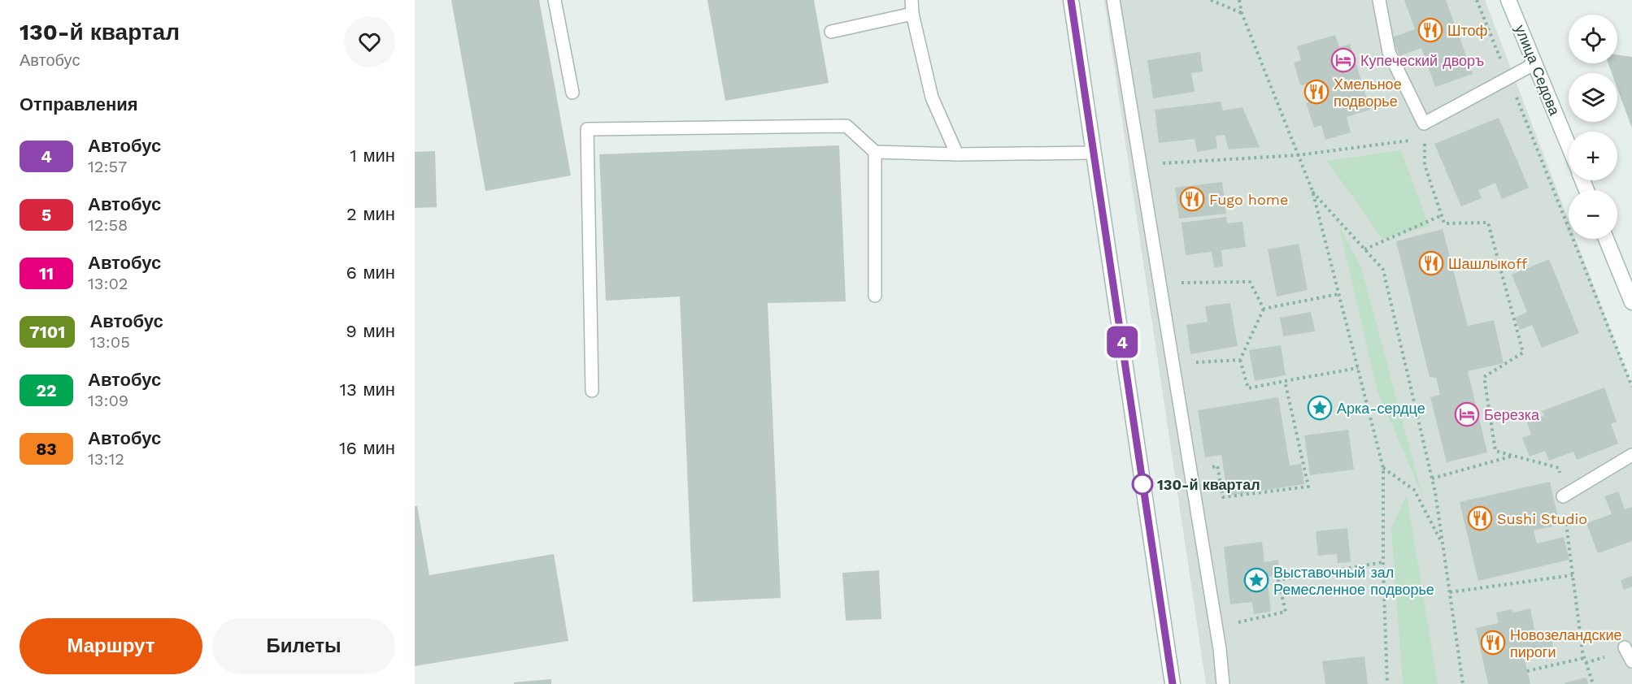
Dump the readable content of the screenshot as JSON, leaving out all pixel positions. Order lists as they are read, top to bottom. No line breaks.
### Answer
{"streets":{"main road":["улица Седова"]},"places":{"restaurant":["Штоф","Хмельное подворье","Fugo home","Шашлыкoff","Sushi Studio","Новозеландские пироги"],"hotel":["Купеческий дворъ","Березка"],"place":["Арка-сердце","Выставочный зал Ремесленное подворье"],"other":["130-й квартал"]},"lines":["bus line 4"],"page":{"heading":[["130-й квартал","Автобус"],"Отправления"],"on_map":"4","map_buttons":["+","−"],"list":[{"mark":"4","name":"Автобус","note":"12:57","value":"1 мин"},{"mark":"5","name":"Автобус","note":"12:58","value":"2 мин"},{"mark":"11","name":"Автобус","note":"13:02","value":"6 мин"},{"mark":"7101","name":"Автобус","note":"13:05","value":"9 мин"},{"mark":"22","name":"Автобус","note":"13:09","value":"13 мин"},{"mark":"83","name":"Автобус","note":"13:12","value":"16 мин"}],"buttons":["Маршрут","Билеты"]}}
